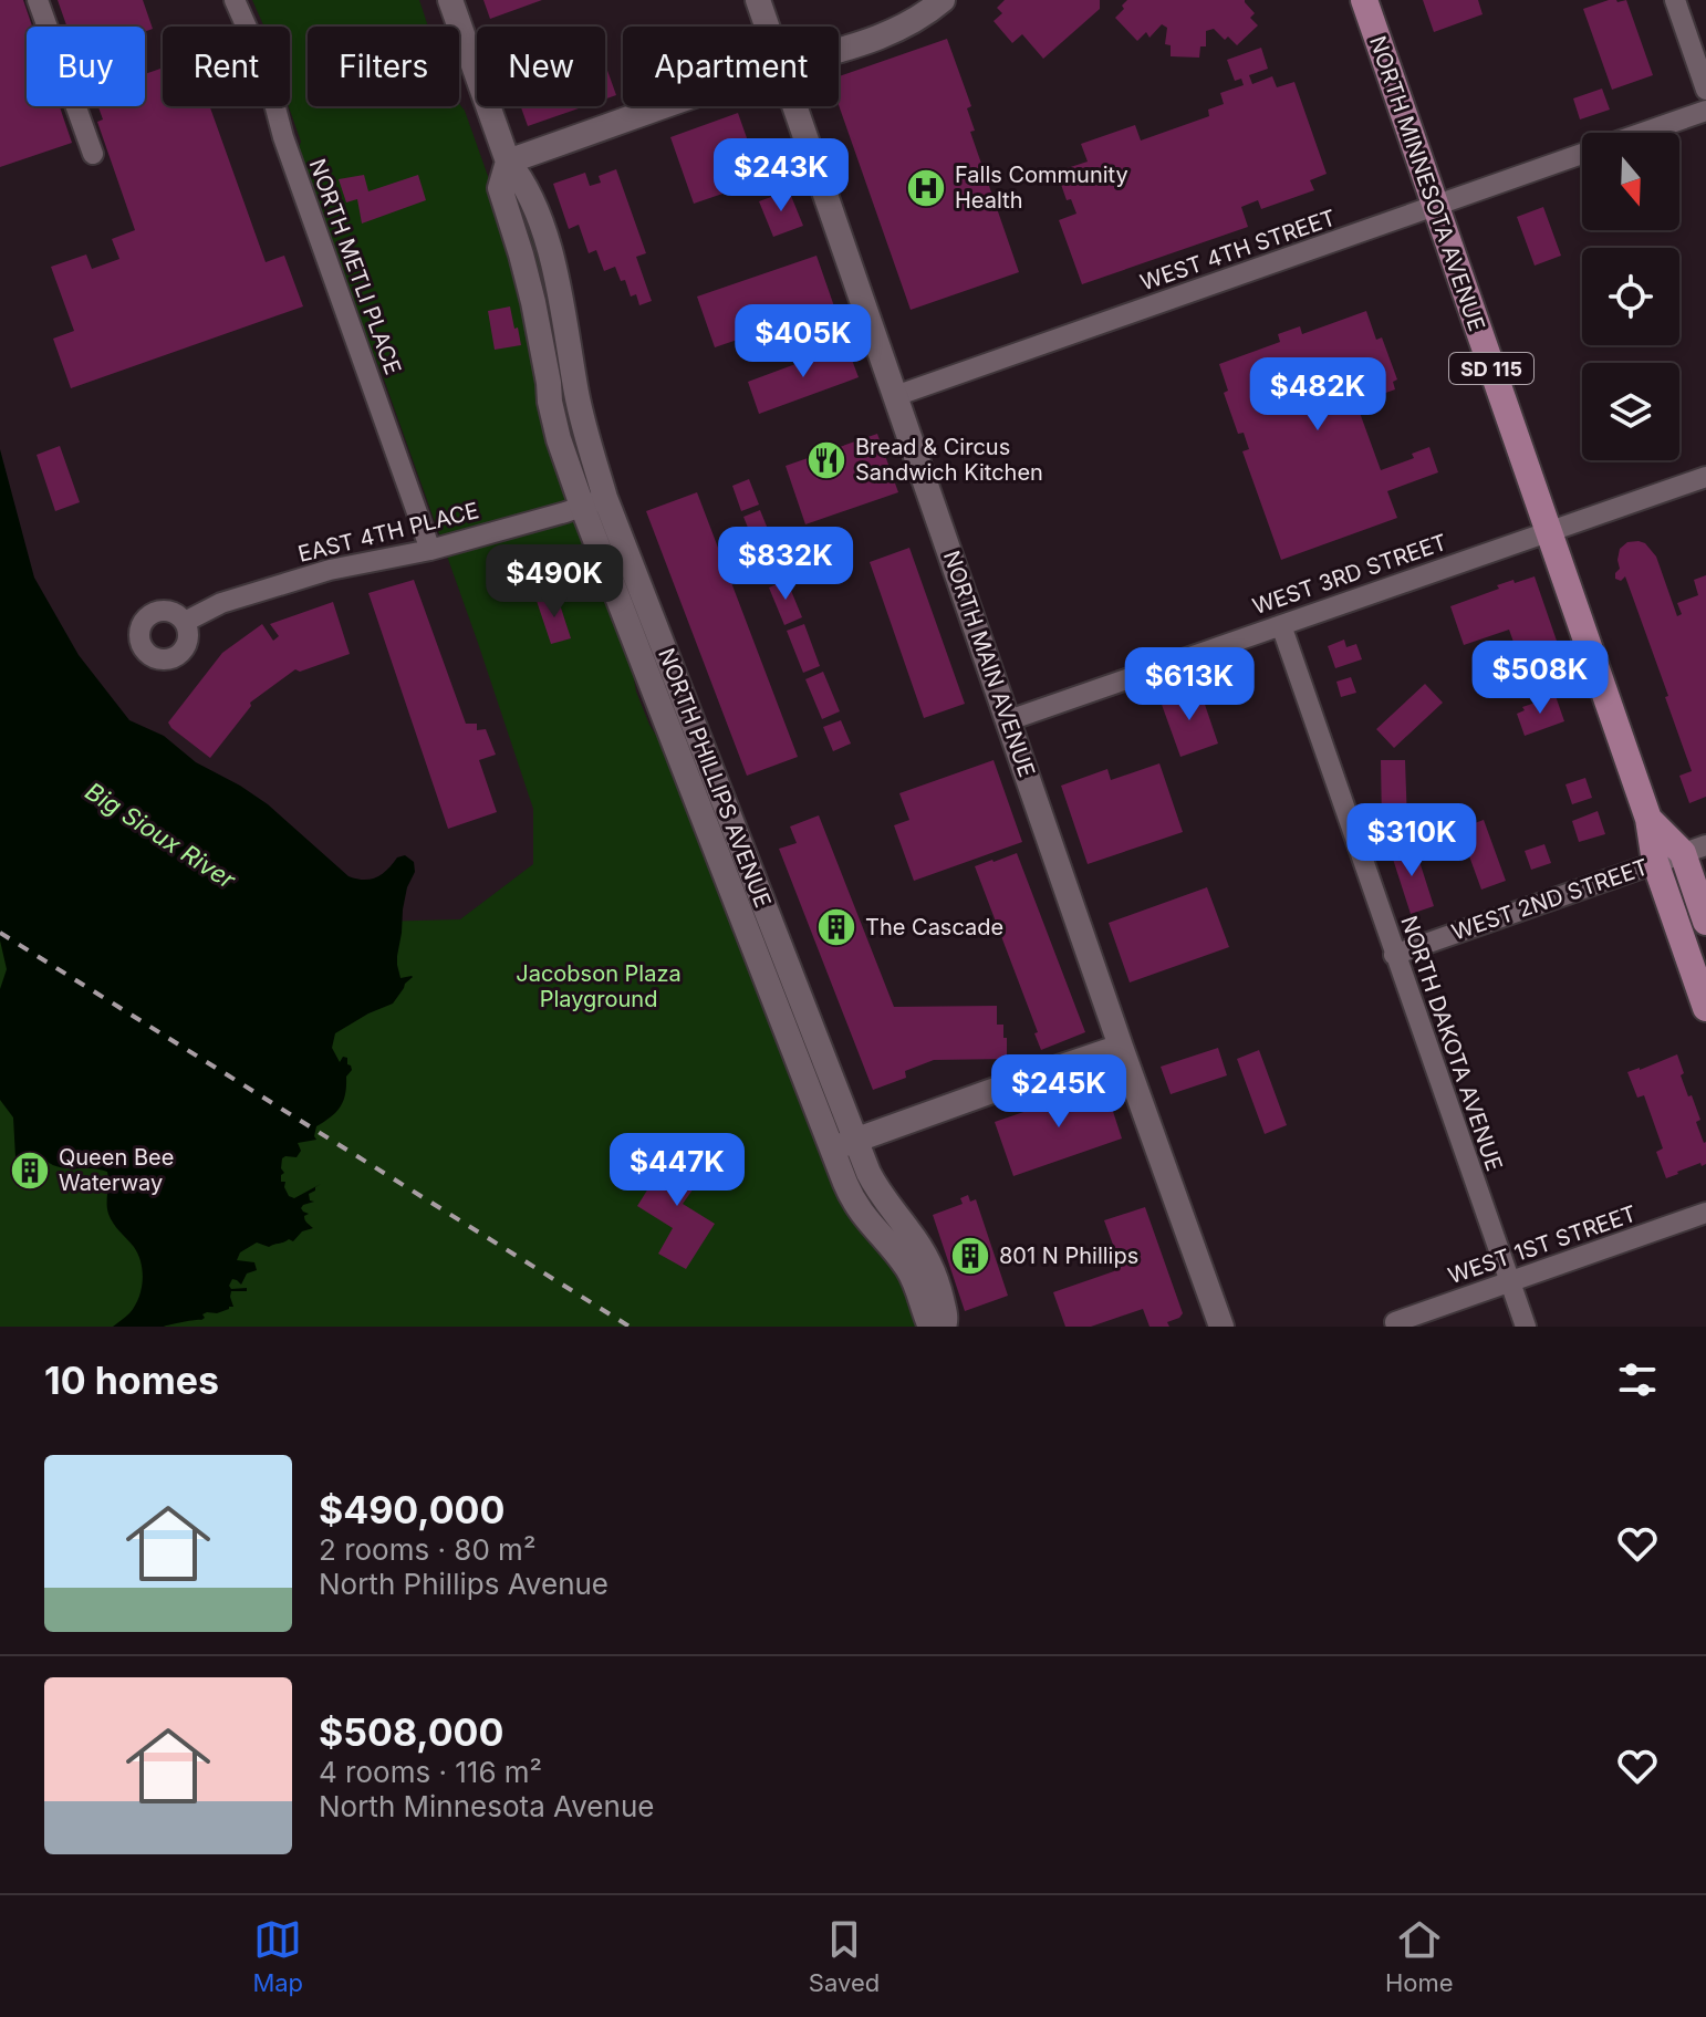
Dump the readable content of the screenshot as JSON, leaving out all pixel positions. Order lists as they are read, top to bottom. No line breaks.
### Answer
{"streets":{"main road":["NORTH MINNESOTA AVENUE","SD 115"],"street":["WEST 4TH STREET","NORTH METLI PLACE","EAST 4TH PLACE","WEST 3RD STREET","NORTH MAIN AVENUE","NORTH PHILLIPS AVENUE","WEST 2ND STREET","NORTH DAKOTA AVENUE","WEST 1ST STREET"]},"crossings":[["NORTH MINNESOTA AVENUE","WEST 4TH STREET"],["NORTH MINNESOTA AVENUE","WEST 3RD STREET"],["NORTH MINNESOTA AVENUE","WEST 2ND STREET"],["WEST 4TH STREET","NORTH MAIN AVENUE"],["NORTH METLI PLACE","EAST 4TH PLACE"],["EAST 4TH PLACE","NORTH PHILLIPS AVENUE"],["WEST 3RD STREET","NORTH MAIN AVENUE"],["WEST 3RD STREET","NORTH DAKOTA AVENUE"],["WEST 2ND STREET","NORTH DAKOTA AVENUE"],["NORTH DAKOTA AVENUE","WEST 1ST STREET"]],"water":["Big Sioux River"],"parks":["Jacobson Plaza Playground"],"places":{"hospital":["Falls Community Health"],"restaurant":["Bread & Circus Sandwich Kitchen"],"building":["The Cascade","Queen Bee Waterway","801 N Phillips"]},"north":"bottom","page":{"chip":["Buy","Rent","Filters","New","Apartment"],"price":["$243K","$405K","$482K","$832K","$490K","$508K","$613K","$310K","$245K","$447K"],"heading":"10 homes","list":[{"name":"$490,000","note":"2 rooms · 80 m² · North Phillips Avenue"},{"name":"$508,000","note":"4 rooms · 116 m² · North Minnesota Avenue"}],"tabs":["Map","Saved","Home"]}}
